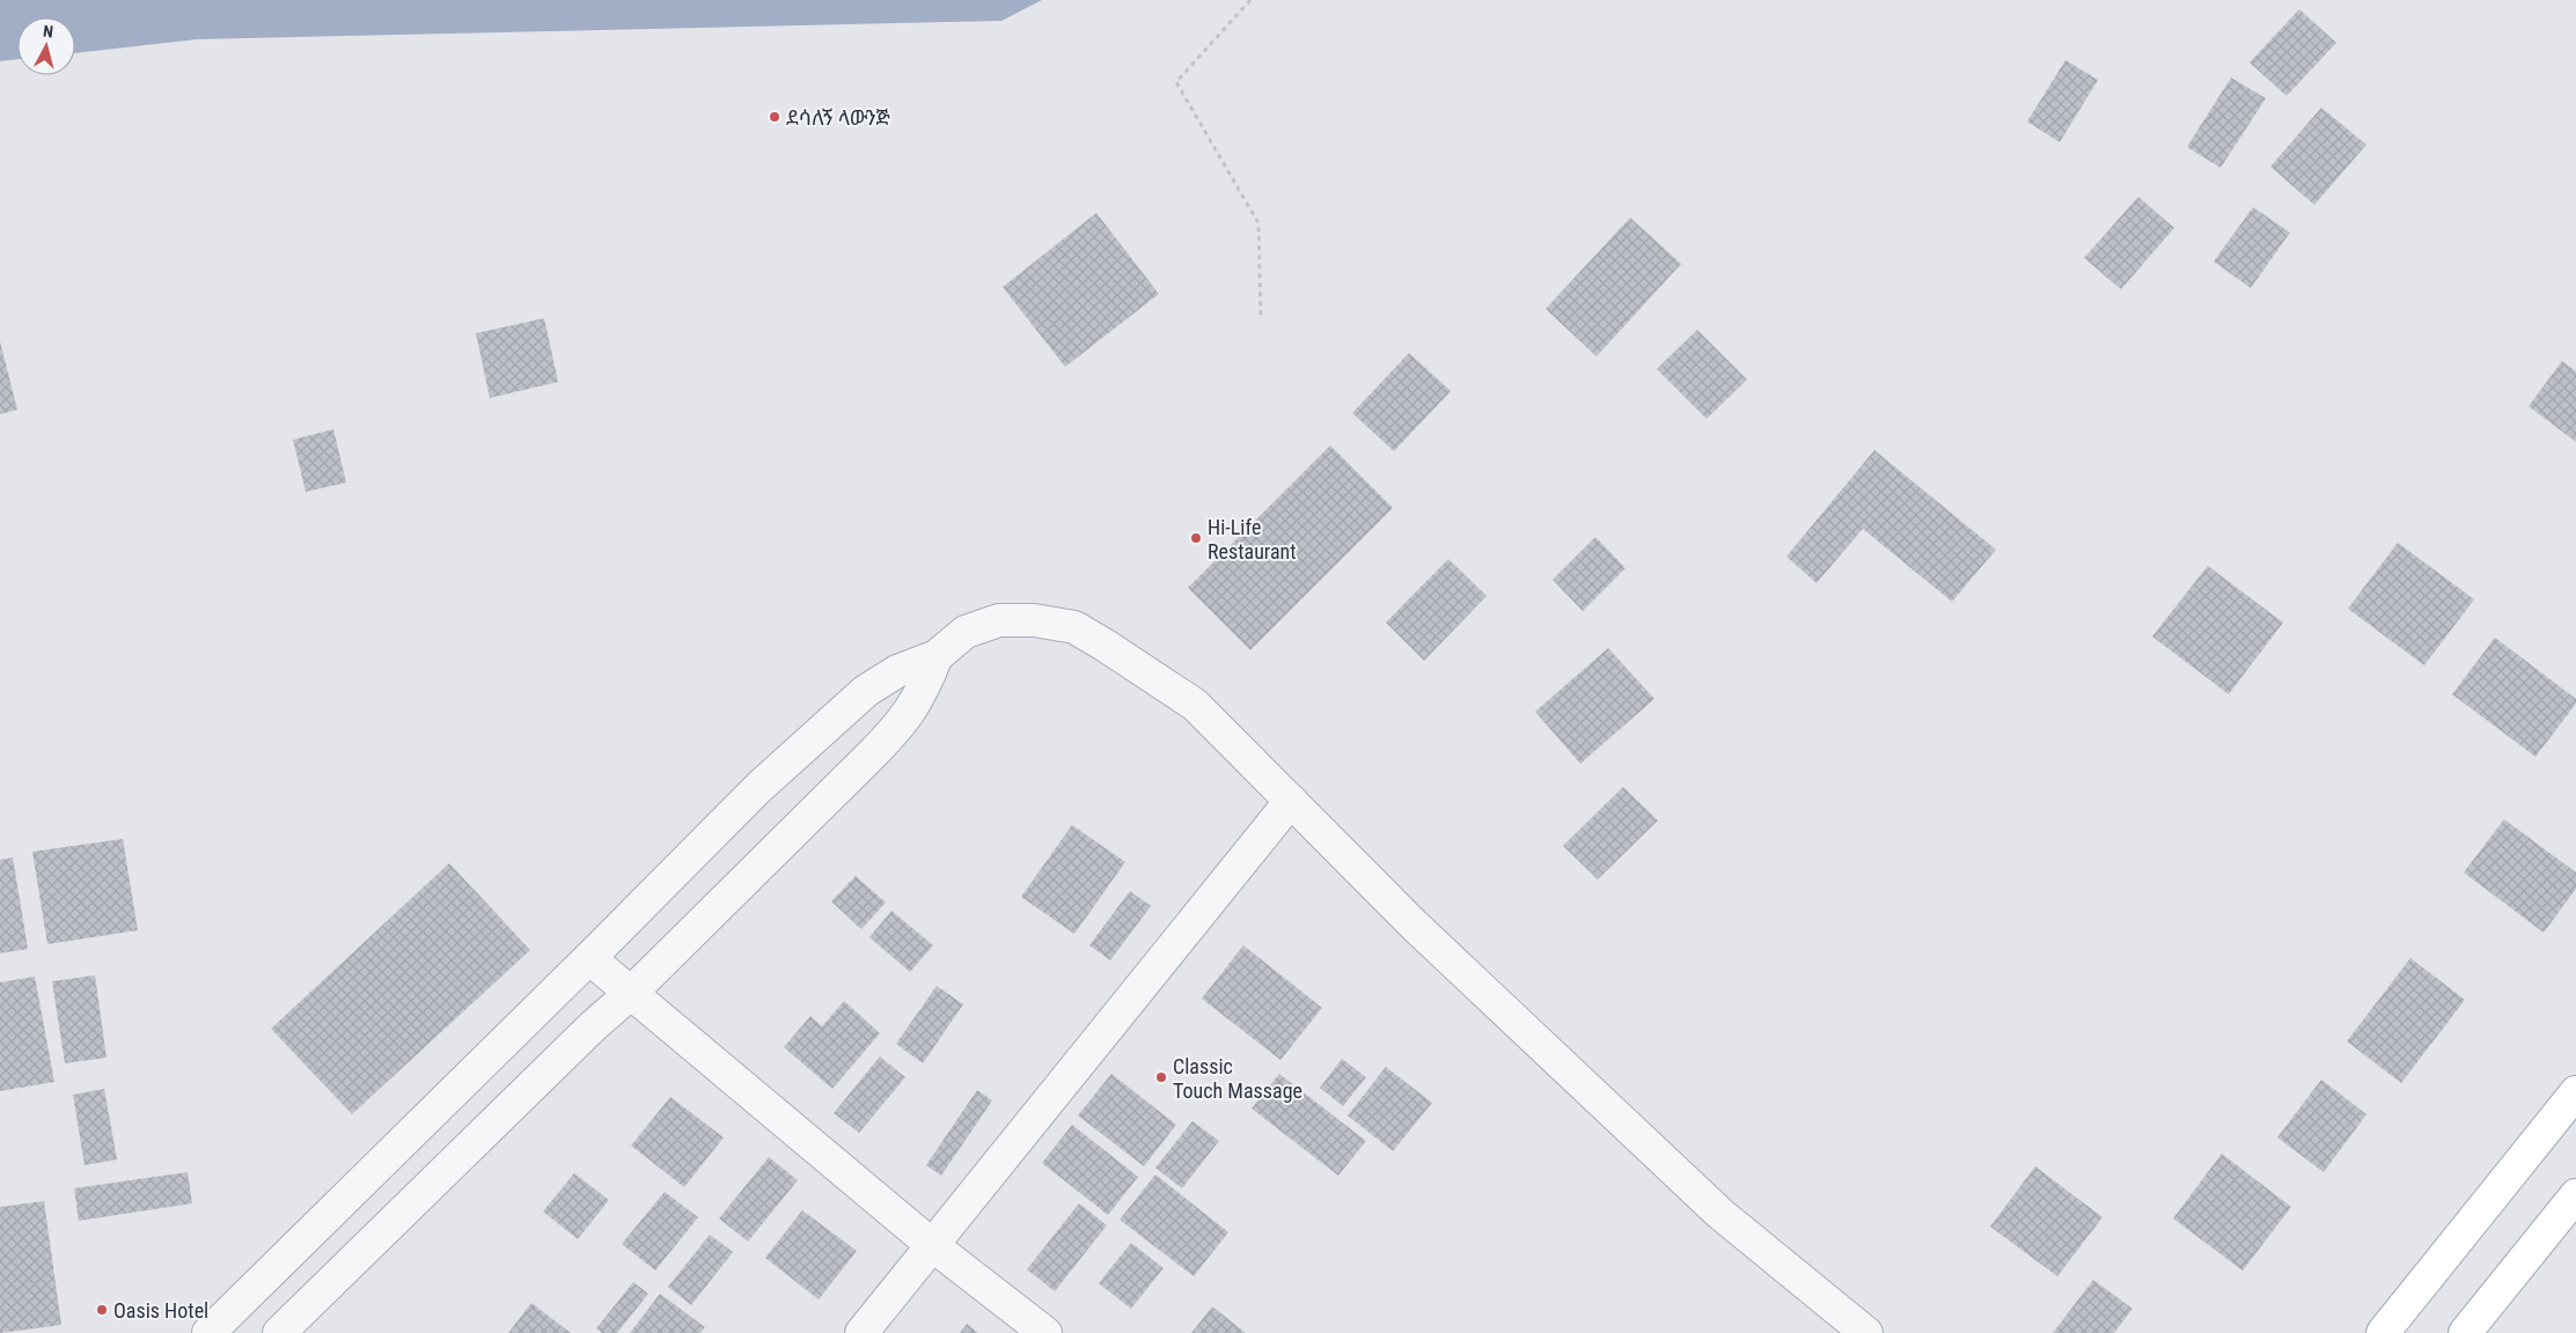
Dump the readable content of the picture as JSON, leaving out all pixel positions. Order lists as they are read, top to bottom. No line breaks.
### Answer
{"places":["ደሳለኝ ላውንጅ","Hi-Life Restaurant","Classic Touch Massage","Oasis Hotel"],"north":"top"}
